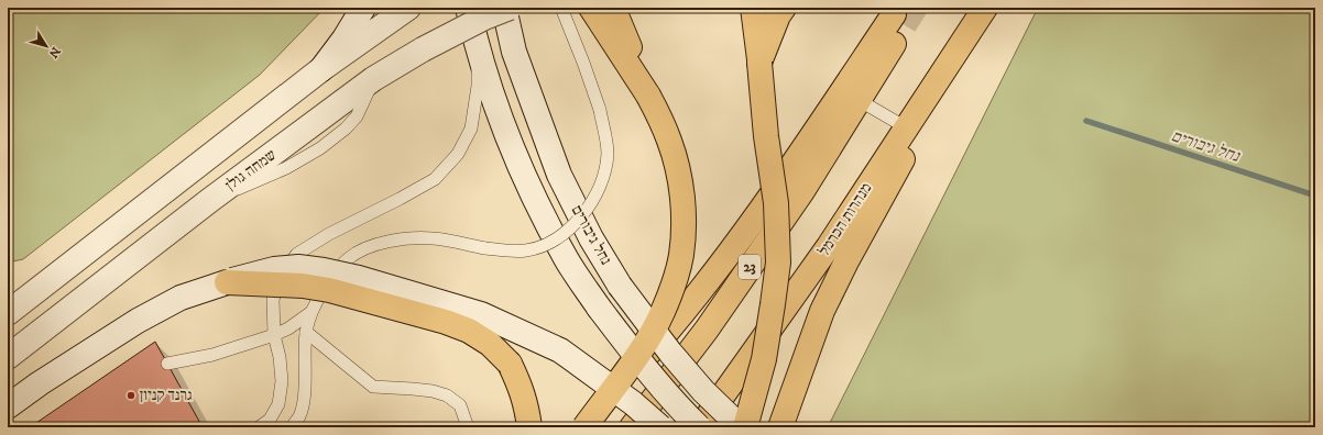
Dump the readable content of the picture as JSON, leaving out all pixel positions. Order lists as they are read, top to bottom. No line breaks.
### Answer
{"streets":{"highway":["מנהרות הכרמל","23"],"main road":["שמחה גולן","נחל גיבורים"]},"crossings":[["מנהרות הכרמל","נחל גיבורים"]],"water":["נחל גיבורים"],"places":["גרנד קניון"],"north":"bottom right"}
